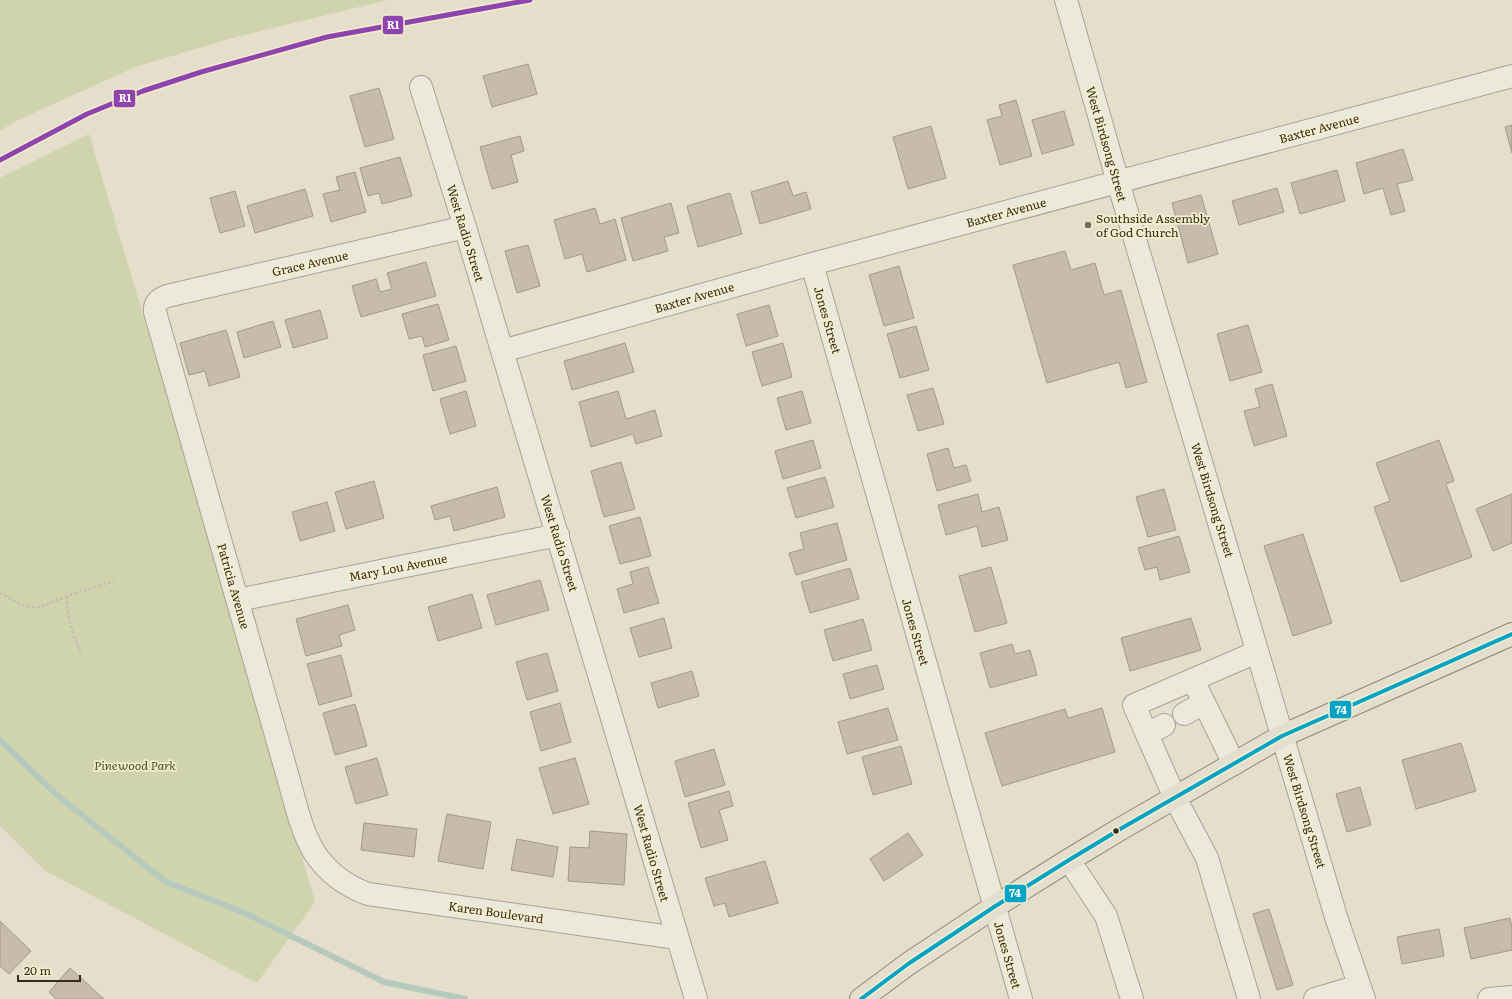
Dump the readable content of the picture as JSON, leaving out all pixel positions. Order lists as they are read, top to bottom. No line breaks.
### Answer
{"streets":{"street":["Baxter Avenue","West Birdsong Street","West Radio Street","Grace Avenue","Jones Street","Mary Lou Avenue","Patricia Avenue","Karen Boulevard"]},"crossings":[["Baxter Avenue","West Birdsong Street"],["Baxter Avenue","West Radio Street"],["Baxter Avenue","Jones Street"],["West Radio Street","Grace Avenue"],["West Radio Street","Mary Lou Avenue"],["West Radio Street","Karen Boulevard"],["Grace Avenue","Patricia Avenue"],["Mary Lou Avenue","Patricia Avenue"],["Patricia Avenue","Karen Boulevard"]],"parks":["Pinewood Park"],"places":["Southside Assembly of God Church"],"lines":["transit line R1","transit line 74"],"scale_bar":"20 m"}
